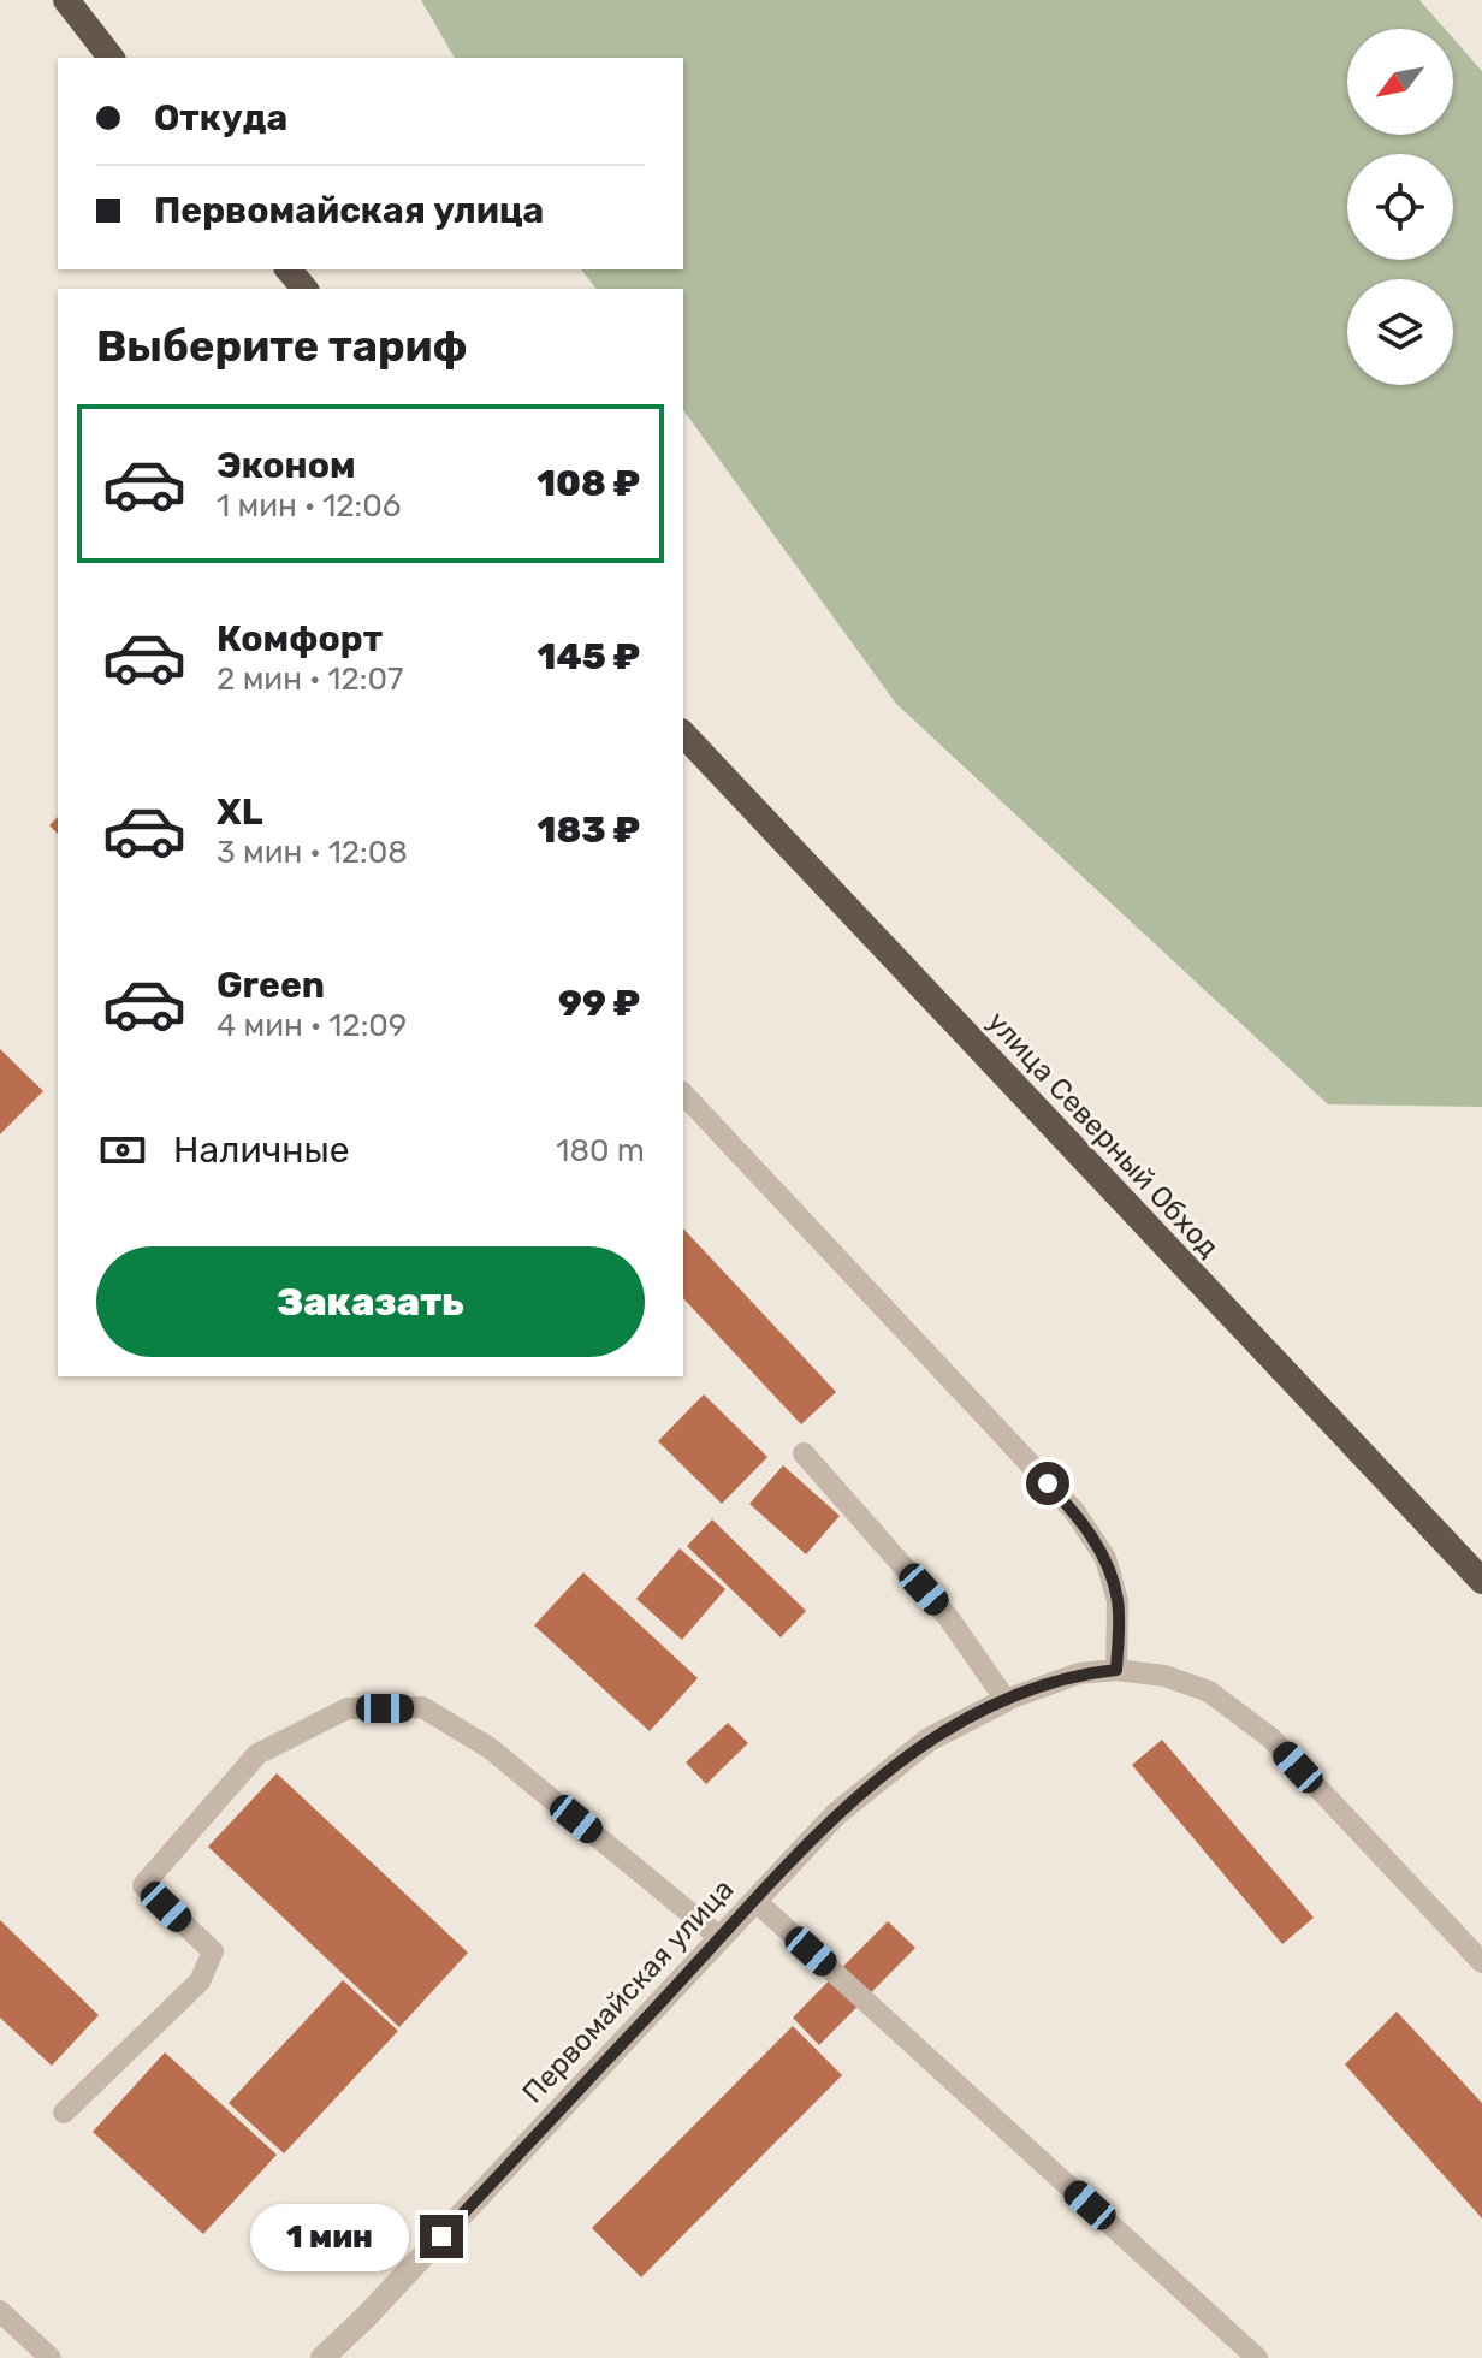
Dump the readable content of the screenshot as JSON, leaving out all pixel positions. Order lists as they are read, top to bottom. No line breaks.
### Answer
{"streets":{"highway":["улица Северный Обход"],"street":["Первомайская улица"]},"north":"bottom left","page":{"banner":["Откуда","Первомайская улица"],"heading":"Выберите тариф","list":[{"name":"Эконом","note":"1 мин · 12:06","value":"108 ₽"},{"name":"Комфорт","note":"2 мин · 12:07","value":"145 ₽"},{"name":"XL","note":"3 мин · 12:08","value":"183 ₽"},{"name":"Green","note":"4 мин · 12:09","value":"99 ₽"}],"pay":["Наличные","180 m"],"buttons":"Заказать","bubble":"1 мин"}}
